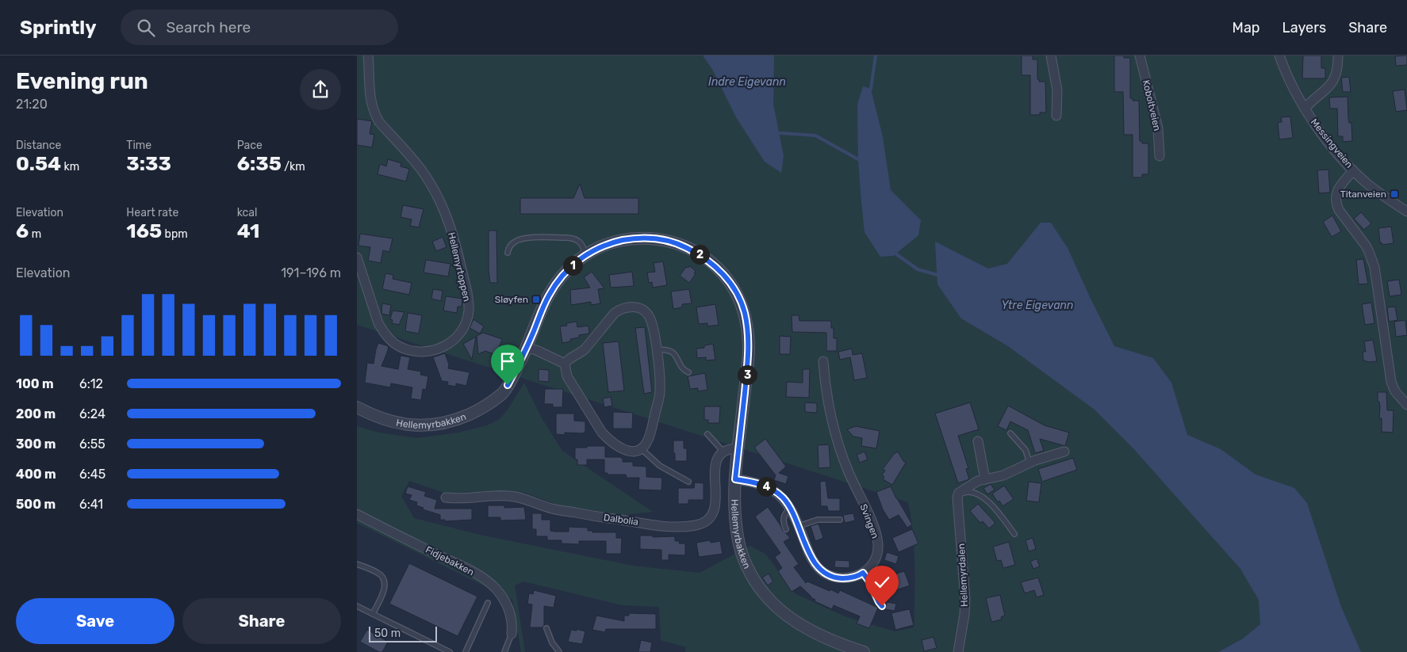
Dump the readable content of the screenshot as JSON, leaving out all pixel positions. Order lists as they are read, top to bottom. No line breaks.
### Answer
{"streets":{"street":["Koboltveien","Messingveien","Hellemyrtoppen","Hellemyrbakken","Dalbolia","Svingen","Fidjebakken","Hellemyrdalen"]},"water":["Indre Eigevann","Ytre Eigevann"],"places":{"transit":["Titanveien","Sløyfen"]},"scale_bar":"50 m","page":{"header":"Sprintly","search":"Search here","nav":["Map","Layers","Share"],"heading":["Evening run","21:20"],"stats":[["Distance","0.54 km"],["Time","3:33"],["Pace","6:35 /km"],["Elevation","6 m"],["Heart rate","165 bpm"],["kcal","41"]],"pins":["2","1","3","4"],"chart":["Elevation","191–196 m"],"list":[{"name":"100 m","note":"6:12"},{"name":"200 m","note":"6:24"},{"name":"300 m","note":"6:55"},{"name":"400 m","note":"6:45"},{"name":"500 m","note":"6:41"}],"buttons":["Save","Share"],"scale":"50 m"}}
